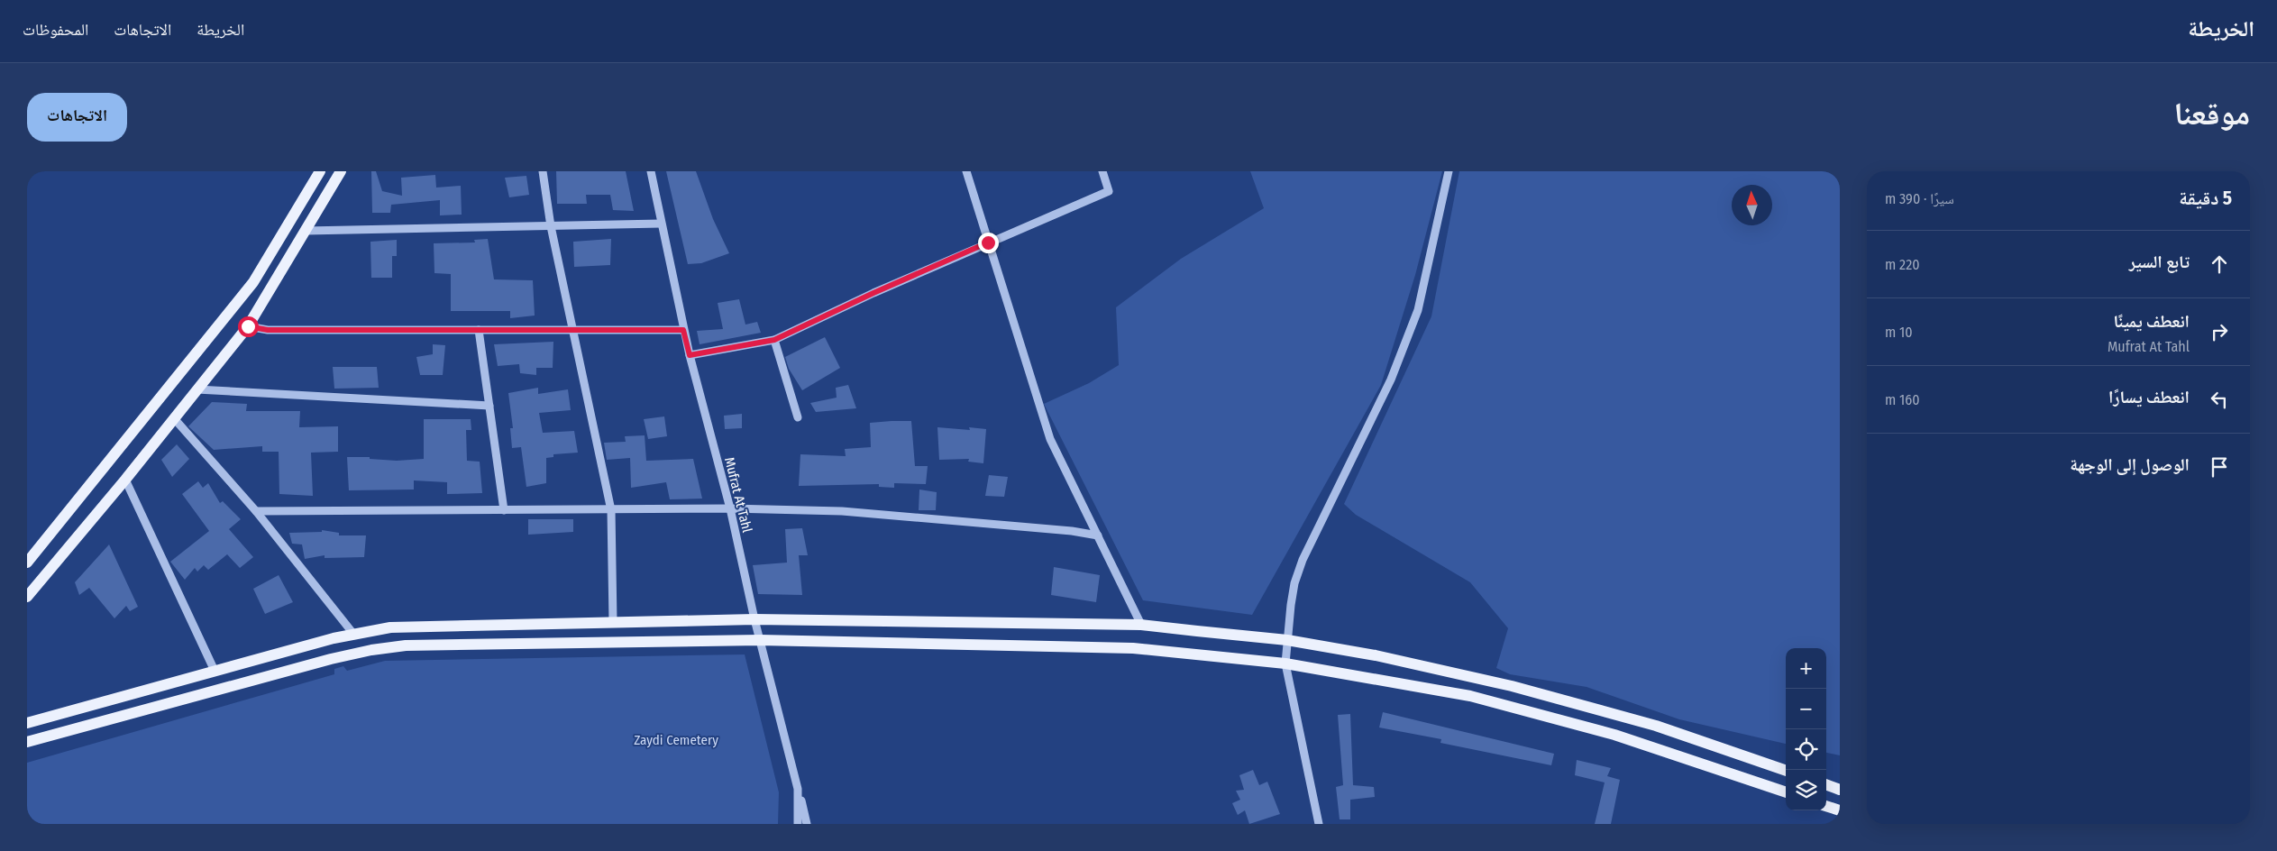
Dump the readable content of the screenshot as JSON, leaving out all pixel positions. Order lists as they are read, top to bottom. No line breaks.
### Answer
{"streets":{"street":["Mufrat At Tahl"]},"parks":["Zaydi Cemetery"],"north":"top","page":{"header":"الخريطة","nav":["الخريطة","الاتجاهات","المحفوظات"],"title":"موقعنا","buttons":"الاتجاهات","heading":["5 دقيقة","سيرًا · 390 m"],"list":[["تابع السير","220 m"],["انعطف يمينًا","Mufrat At Tahl","10 m"],["انعطف يسارًا","160 m"],"الوصول إلى الوجهة"],"map_buttons":["+","−"]}}
